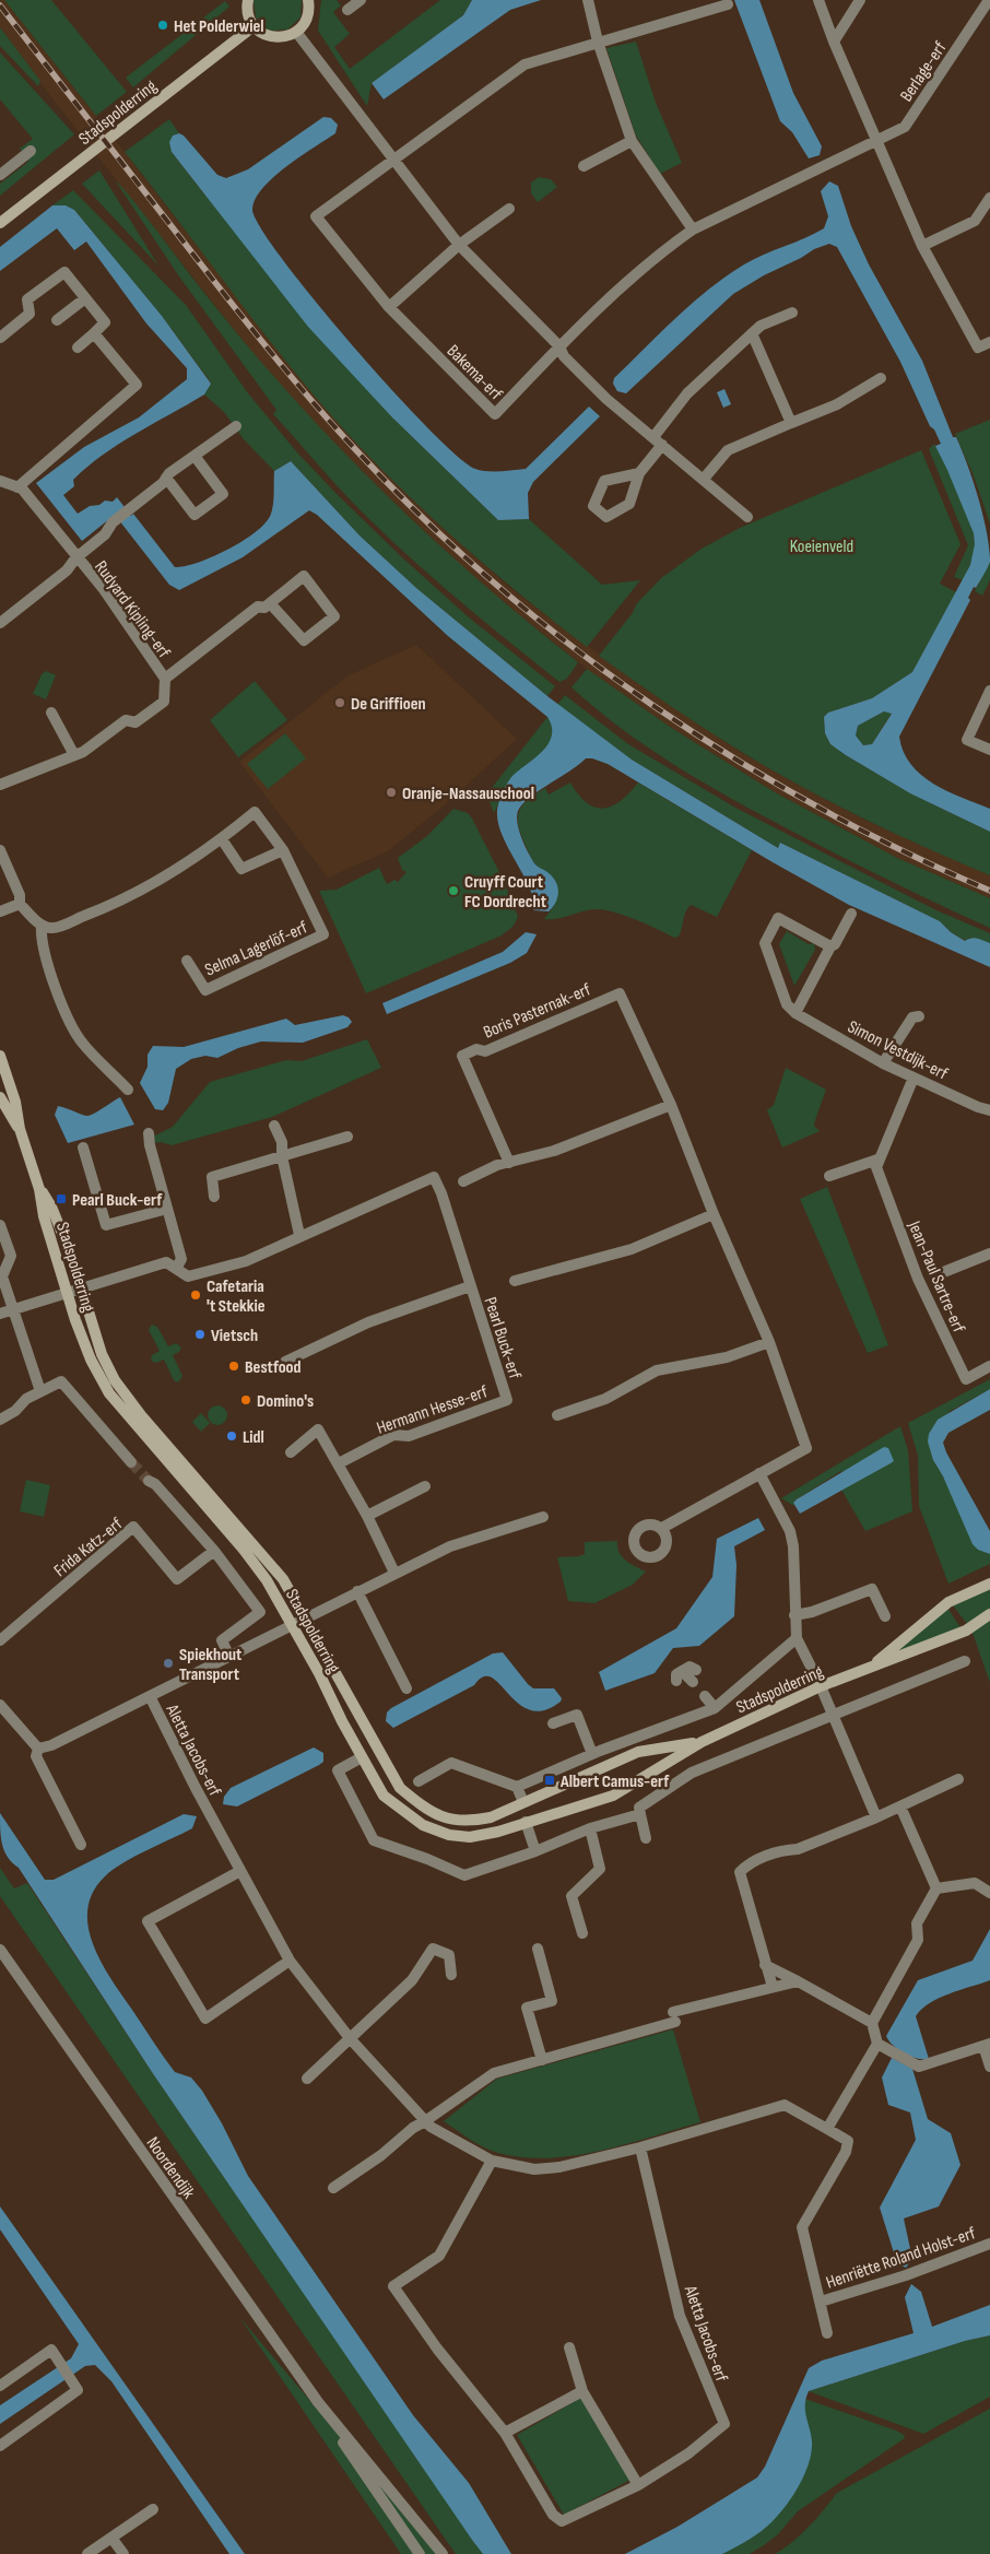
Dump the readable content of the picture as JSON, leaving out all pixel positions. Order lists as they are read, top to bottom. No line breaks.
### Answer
{"streets":{"street":["Berlage-erf","Stadspolderring","Bakema-erf","Rudyard Kipling-erf","Selma Lagerlöf-erf","Boris Pasternak-erf","Simon Vestdijk-erf","Jean-Paul Sartre-erf","Pearl Buck-erf","Hermann Hesse-erf","Frida Katz-erf","Aletta Jacobs-erf","Noordendijk","Henriëtte Roland Holst-erf"]},"crossings":[["Berlage-erf","Bakema-erf"],["Stadspolderring","Pearl Buck-erf"],["Stadspolderring","Aletta Jacobs-erf"],["Pearl Buck-erf","Hermann Hesse-erf"],["Aletta Jacobs-erf","Henriëtte Roland Holst-erf"]],"parks":["Koeienveld"],"places":{"other":["Het Polderwiel","De Griffioen","Oranje-Nassauschool","Cruyff Court FC Dordrecht","Cafetaria 't Stekkie","Vietsch","Bestfood","Domino's","Lidl","Spiekhout Transport"],"transit":["Pearl Buck-erf","Albert Camus-erf"]}}
